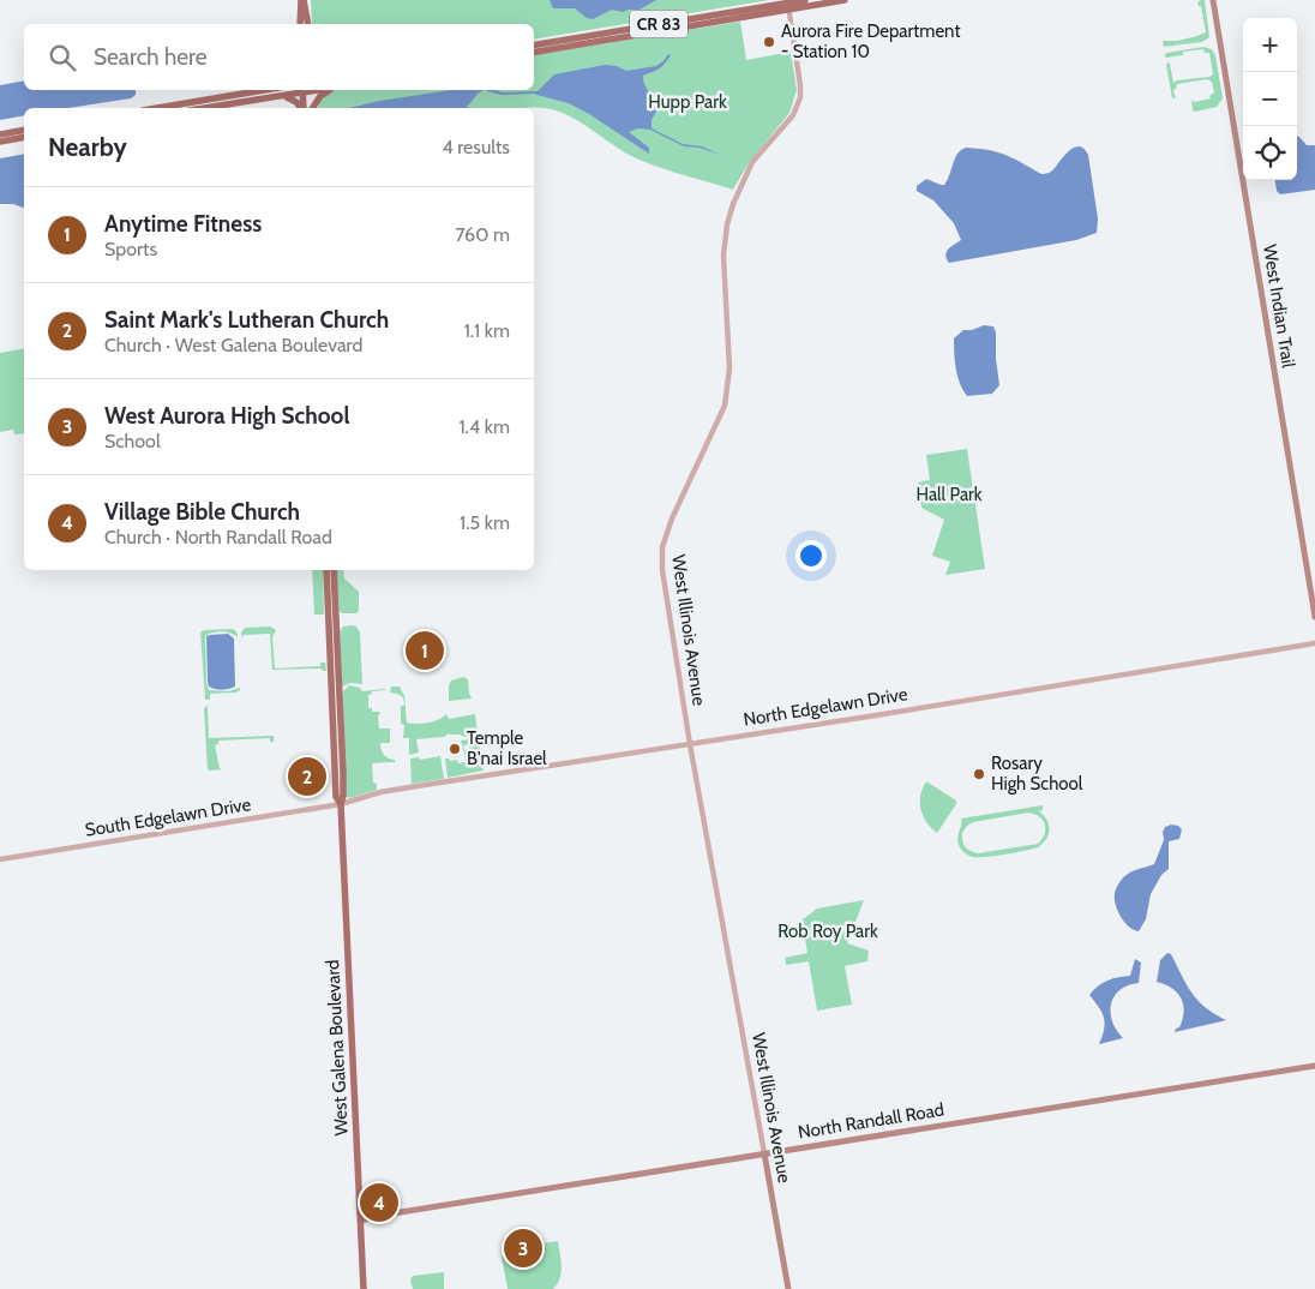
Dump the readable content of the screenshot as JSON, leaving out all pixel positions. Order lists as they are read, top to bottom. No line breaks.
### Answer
{"streets":{"main road":["CR 83","West Indian Trail","West Illinois Avenue","West Galena Boulevard","North Randall Road"],"street":["North Edgelawn Drive","South Edgelawn Drive"]},"crossings":[["CR 83","West Illinois Avenue"],["West Illinois Avenue","North Edgelawn Drive"],["West Illinois Avenue","North Randall Road"],["North Edgelawn Drive","South Edgelawn Drive"],["North Edgelawn Drive","West Galena Boulevard"],["South Edgelawn Drive","West Galena Boulevard"],["West Galena Boulevard","North Randall Road"]],"parks":["Hupp Park","Hall Park","Rob Roy Park"],"places":["Aurora Fire Department - Station 10","Temple B'nai Israel","Rosary High School"],"page":{"map_buttons":["+","−"],"search":"Search here","heading":["Nearby","4 results"],"list":[{"mark":"1","name":"Anytime Fitness","note":"Sports","value":"760 m"},{"mark":"2","name":"Saint Mark's Lutheran Church","note":"Church · West Galena Boulevard","value":"1.1 km"},{"mark":"3","name":"West Aurora High School","note":"School","value":"1.4 km"},{"mark":"4","name":"Village Bible Church","note":"Church · North Randall Road","value":"1.5 km"}],"pins":["1","2","4","3"]}}
